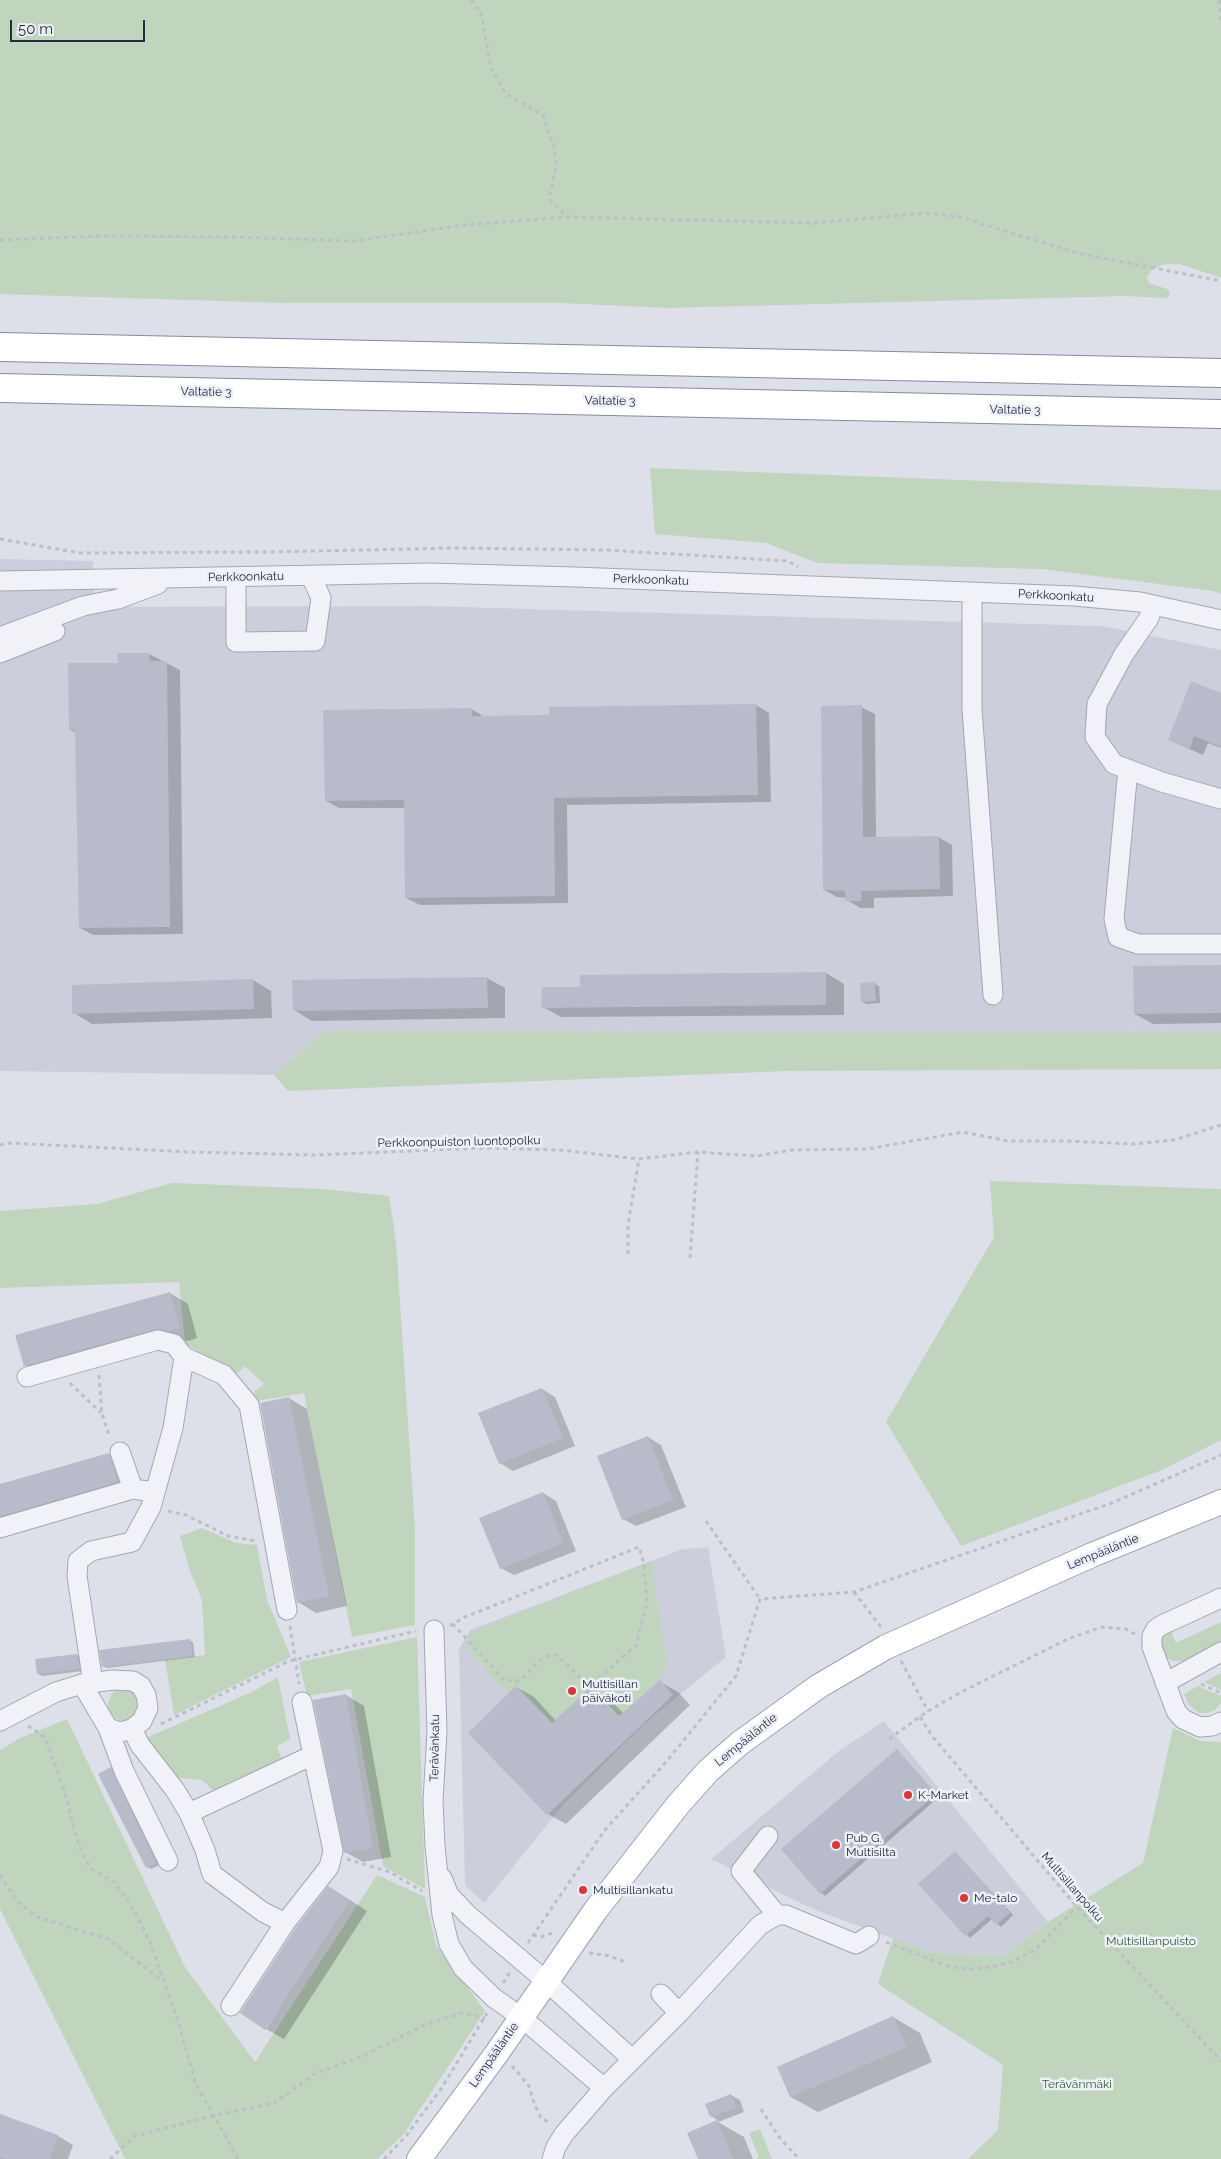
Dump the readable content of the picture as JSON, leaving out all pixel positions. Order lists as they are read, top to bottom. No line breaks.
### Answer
{"streets":{"highway":["Valtatie 3"],"main road":["Lempääläntie"],"street":["Perkkoonkatu","Terävänkatu"],"path":["Perkkoonpuiston luontopolku","Multisillanpolku"]},"crossings":[["Lempääläntie","Terävänkatu"]],"parks":["Multisillanpuisto","Terävänmäki"],"places":["Multisillan päiväkoti","K-Market","Pub G. Multisilta","Multisillankatu","Me-talo"],"scale_bar":"50 m"}
